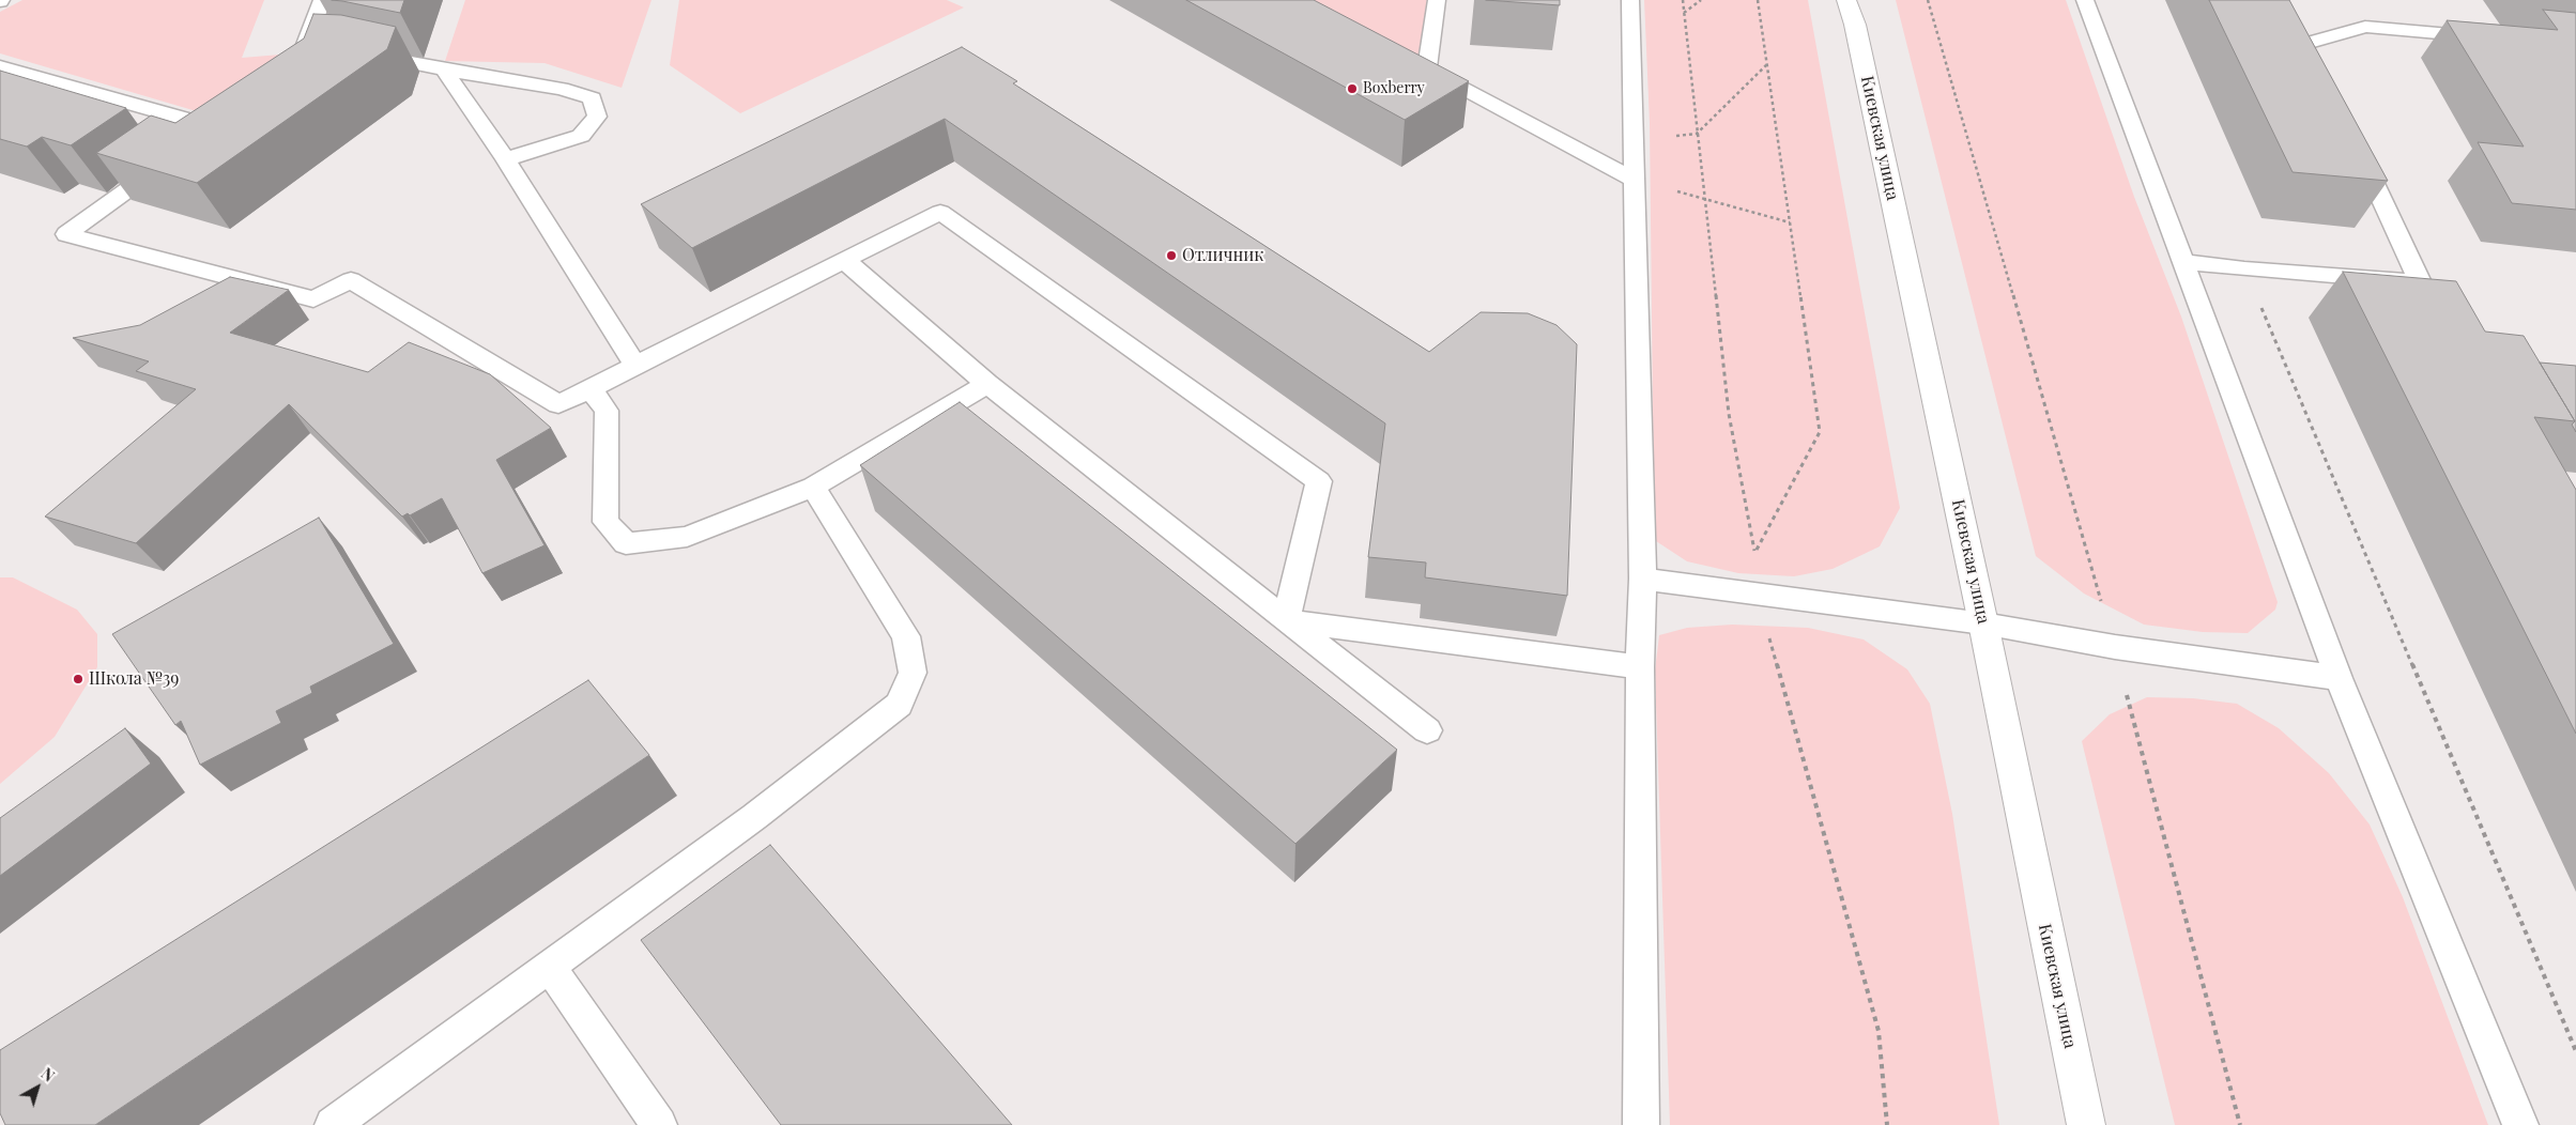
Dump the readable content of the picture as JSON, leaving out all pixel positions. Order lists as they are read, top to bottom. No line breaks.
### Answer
{"streets":{"main road":["Киевская улица"]},"places":["Boxberry","Отличник","Школа №39"],"north":"top right"}
